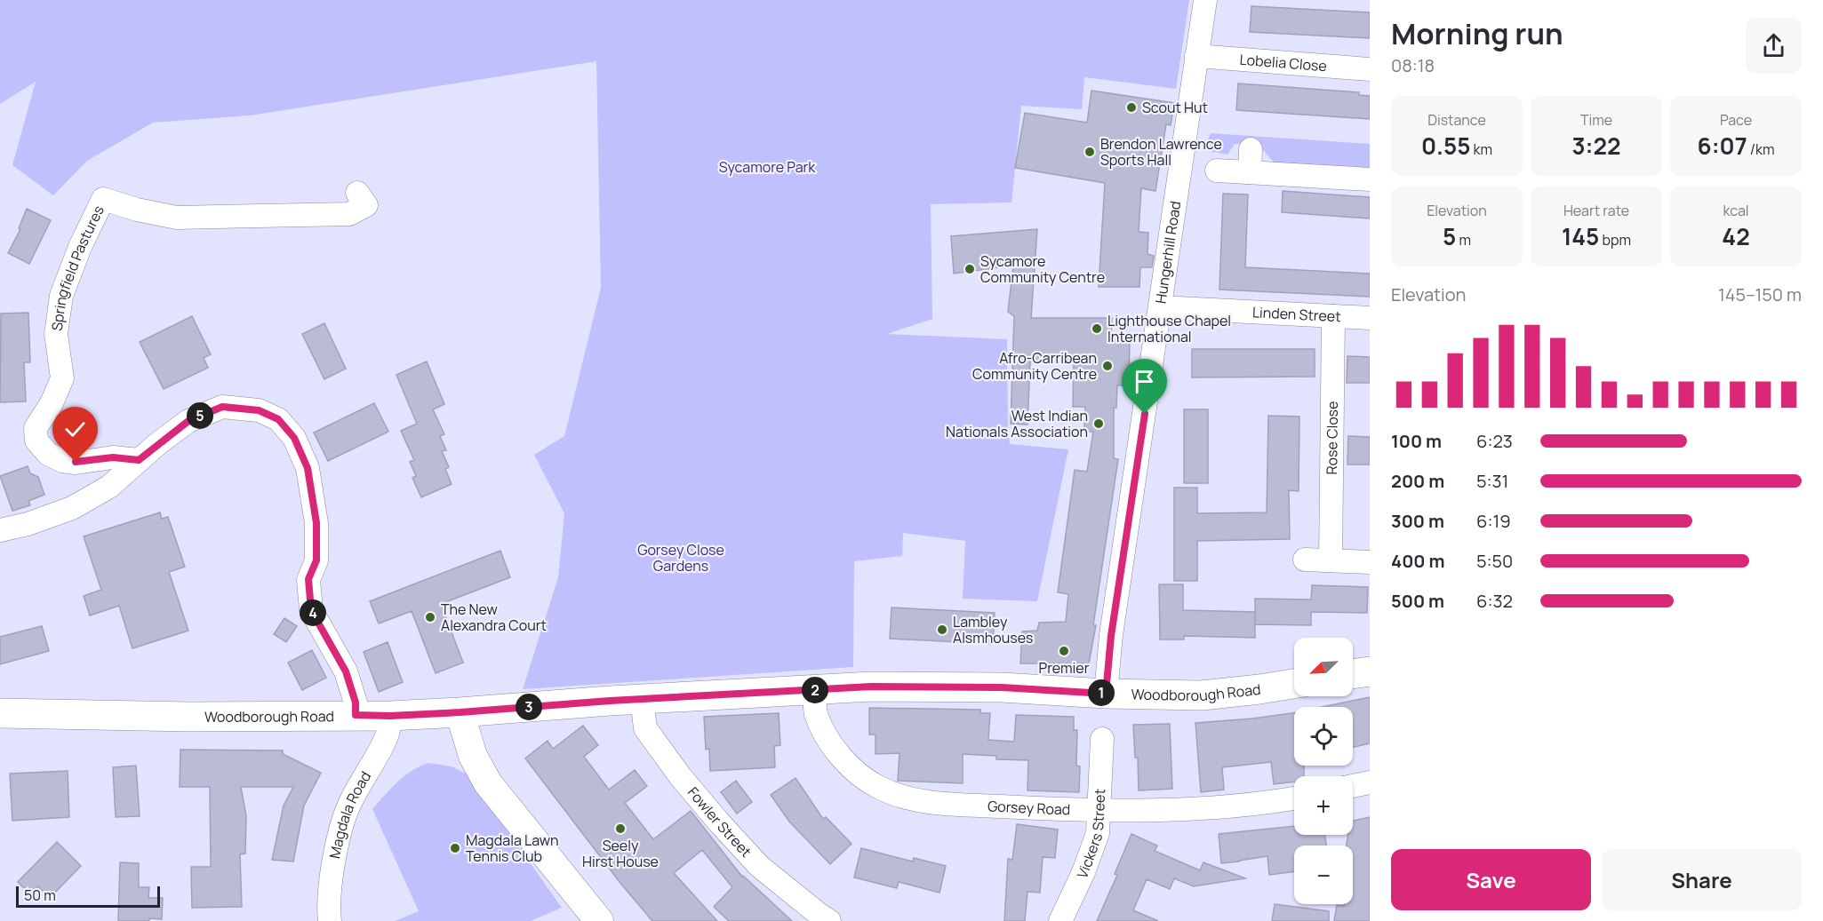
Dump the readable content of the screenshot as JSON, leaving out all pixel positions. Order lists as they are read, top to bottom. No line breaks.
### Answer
{"streets":{"main road":["Woodborough Road"],"street":["Lobelia Close","Hungerhill Road","Springfield Pastures","Linden Street","Rose Close","Gorsey Road","Magdala Road","Fowler Street","Vickers Street"]},"crossings":[["Lobelia Close","Hungerhill Road"],["Hungerhill Road","Linden Street"],["Hungerhill Road","Woodborough Road"],["Linden Street","Rose Close"],["Woodborough Road","Gorsey Road"],["Woodborough Road","Magdala Road"],["Woodborough Road","Fowler Street"],["Gorsey Road","Vickers Street"]],"parks":["Sycamore Park","Gorsey Close Gardens"],"places":["Scout Hut","Brendon Lawrence Sports Hall","Sycamore Community Centre","Lighthouse Chapel International","Afro-Carribean Community Centre","West Indian Nationals Association","The New Alexandra Court","Lambley Alsmhouses","Premier","Seely Hirst House","Magdala Lawn Tennis Club"],"scale_bar":"50 m","north":"bottom left","page":{"heading":["Morning run","08:18"],"stats":[["Distance","0.55 km"],["Time","3:22"],["Pace","6:07 /km"],["Elevation","5 m"],["Heart rate","145 bpm"],["kcal","42"]],"chart":["Elevation","145–150 m"],"pins":["5","4","2","1","3"],"list":[{"name":"100 m","note":"6:23"},{"name":"200 m","note":"5:31"},{"name":"300 m","note":"6:19"},{"name":"400 m","note":"5:50"},{"name":"500 m","note":"6:32"}],"map_buttons":["+","−"],"buttons":["Save","Share"],"scale":"50 m"}}
